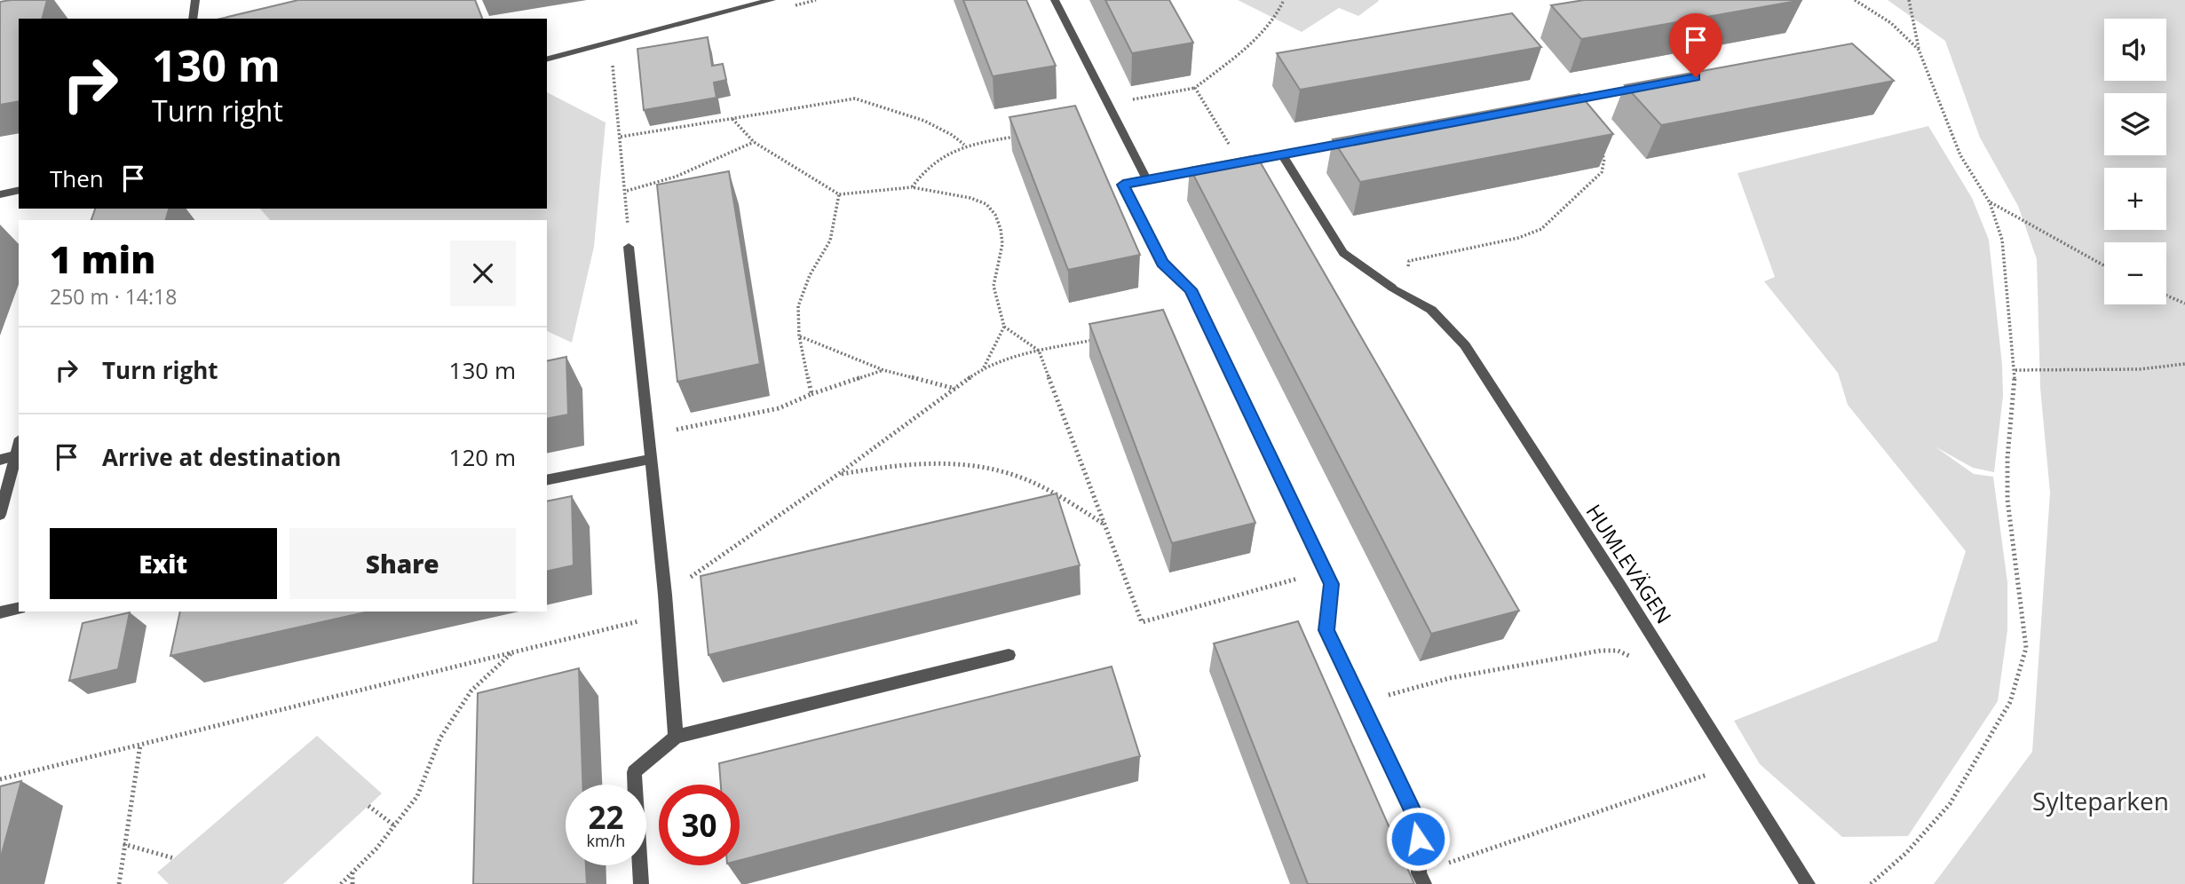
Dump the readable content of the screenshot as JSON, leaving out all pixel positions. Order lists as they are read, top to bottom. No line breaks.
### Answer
{"streets":{"street":["HUMLEVÄGEN"]},"parks":["Sylteparken"],"page":{"map_buttons":["+","−"],"turn":["130 m","Turn right"],"then":"Then","heading":["1 min","250 m · 14:18"],"list":[{"name":"Turn right","value":"130 m"},{"name":"Arrive at destination","value":"120 m"}],"buttons":["Exit","Share"],"speed":"22 km/h","limit":"30"}}
